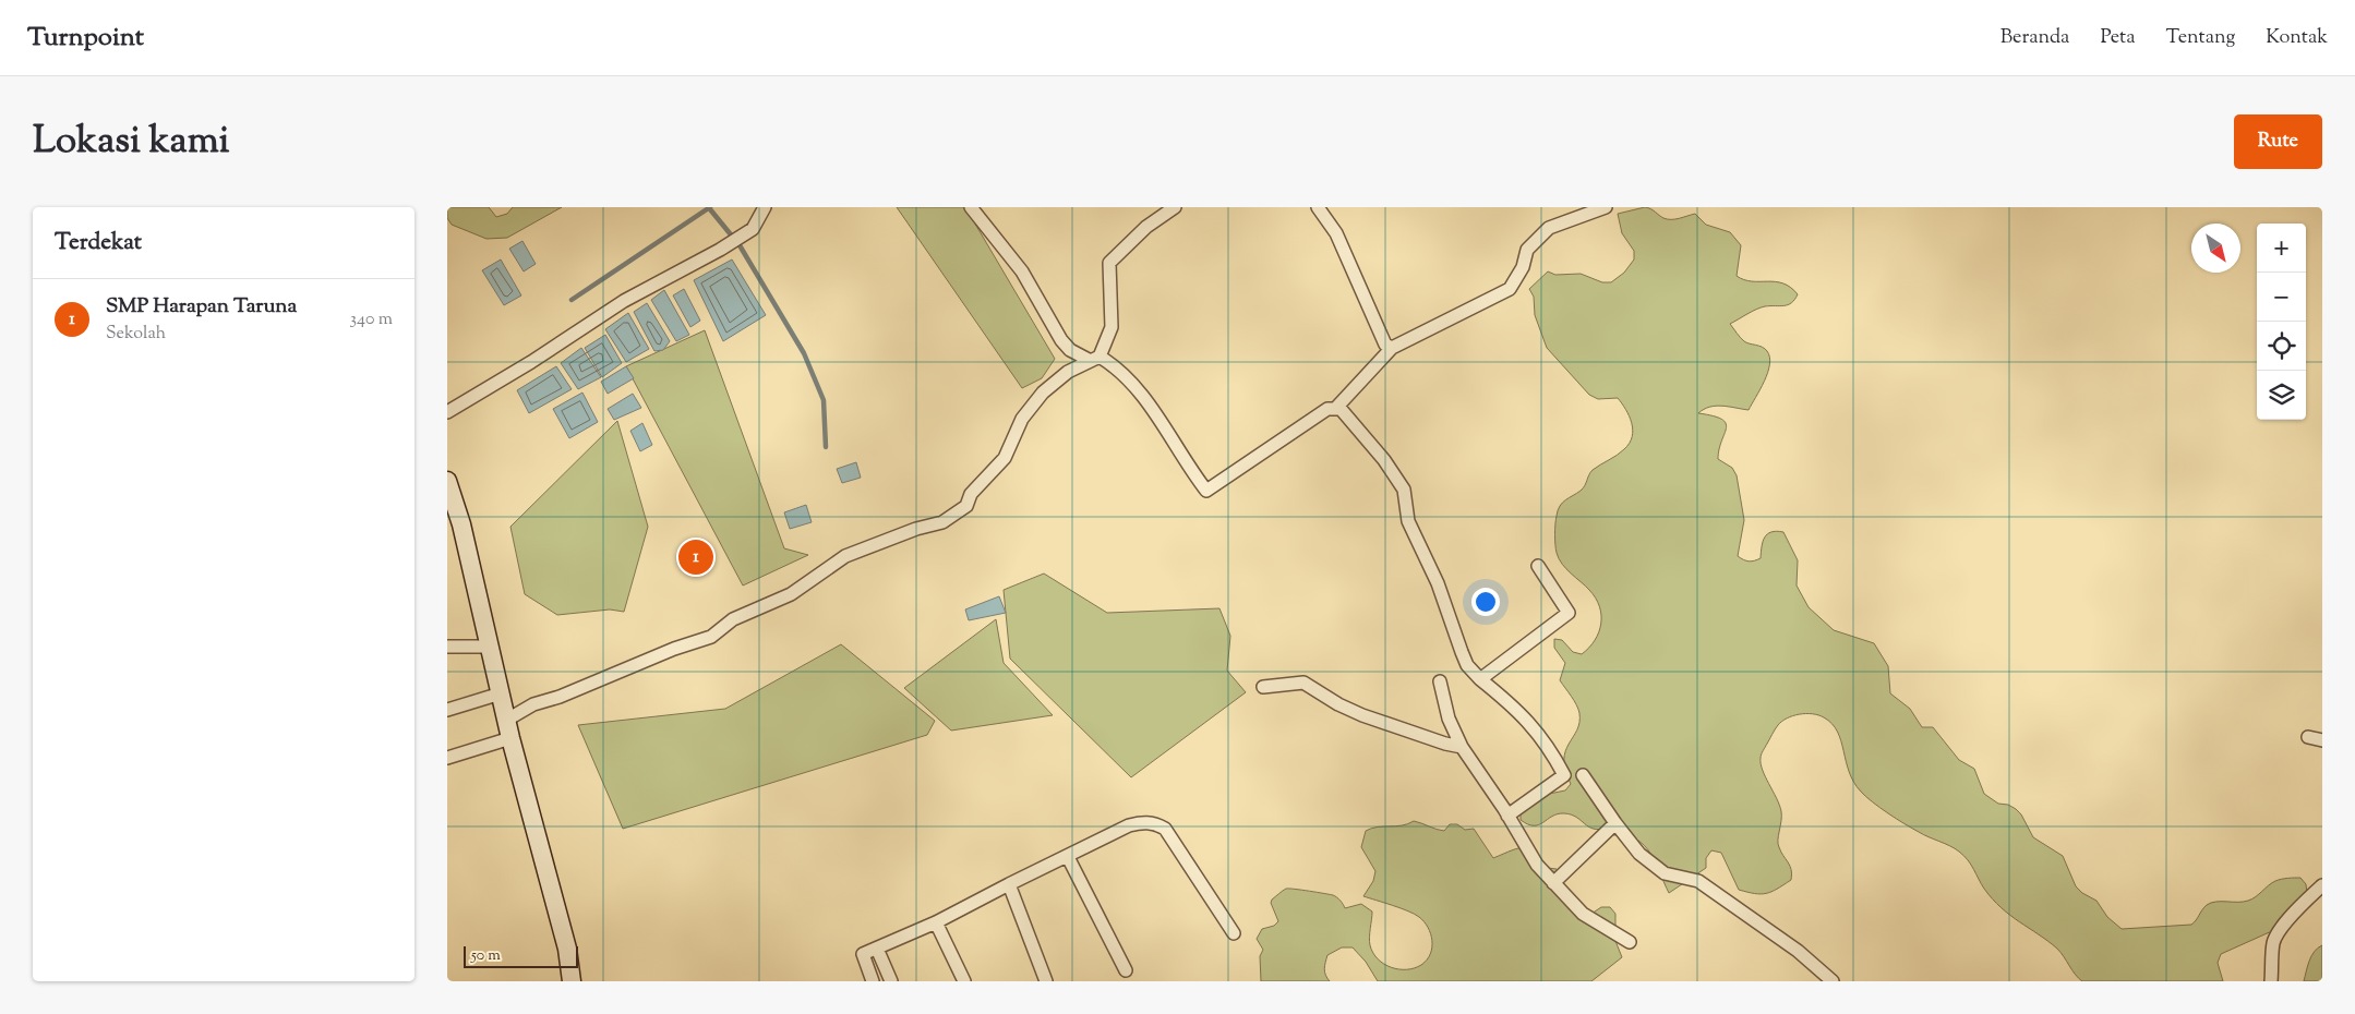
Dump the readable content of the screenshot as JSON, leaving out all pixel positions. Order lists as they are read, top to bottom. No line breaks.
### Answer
{"scale_bar":"50 m","north":"bottom right","page":{"header":"Turnpoint","nav":["Beranda","Peta","Tentang","Kontak"],"title":"Lokasi kami","buttons":"Rute","heading":"Terdekat","map_buttons":["+","−"],"list":[{"mark":"1","name":"SMP Harapan Taruna","note":"Sekolah","value":"340 m"}],"pins":"1","scale":"50 m"}}
